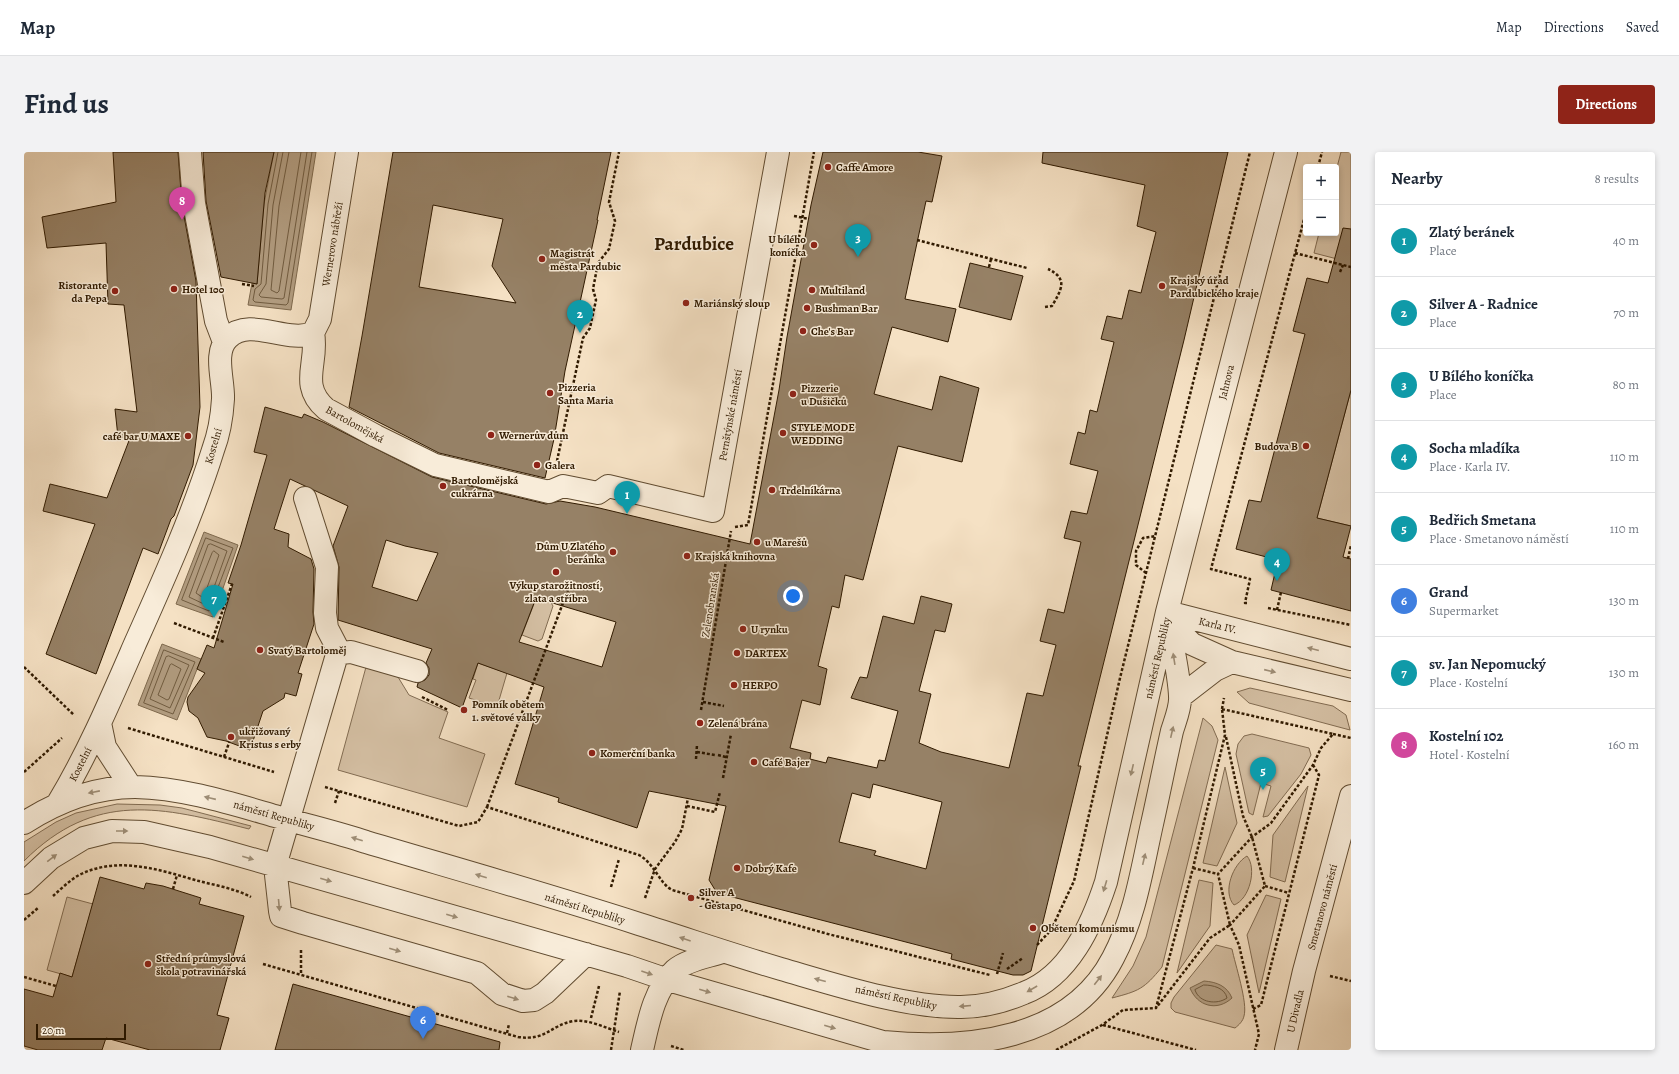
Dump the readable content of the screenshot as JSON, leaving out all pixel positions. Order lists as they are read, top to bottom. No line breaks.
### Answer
{"streets":{"street":["Wernerovo nábřeží","Jahnova","Pernštýnské náměstí","Bartolomějská","Kostelní","Karla IV.","náměstí Republiky","Smetanovo náměstí","U Divadla"],"path":["Zelenobranská"]},"crossings":[["Wernerovo nábřeží","Bartolomějská"],["Jahnova","Karla IV."],["Jahnova","náměstí Republiky"],["Pernštýnské náměstí","Bartolomějská"],["Kostelní","náměstí Republiky"],["Karla IV.","náměstí Republiky"],["Smetanovo náměstí","U Divadla"]],"districts":["Pardubice"],"places":["Caffe Amore","U bílého koníčka","Magistrát města Pardubic","Krajský úřad Pardubického kraje","Hotel 100","Multiland","Ristorante da Pepa","Mariánský sloup","Bushman Bar","Che's Bar","Pizzeria Santa Maria","Pizzerie u Dušičků","STYLE MODE WEDDING","Wernerův dům","café bar U MAXE","Budova B","Galera","Bartolomějská cukrárna","Trdelníkárna","u Marešů","Dům U Zlatého beránka","Krajská knihovna","Výkup starožitností, zlata a stříbra","U rynku","Svatý Bartoloměj","DARTEX","HERPO","Pomník obětem 1. světové války","Zelená brána","ukřižovaný Kristus s erby","Komerční banka","Café Bajer","Dobrý Kafe","Silver A - Gestapo","Obětem komunismu","Střední průmyslová škola potravinářská"],"scale_bar":"20 m","page":{"header":"Map","nav":["Map","Directions","Saved"],"title":"Find us","buttons":"Directions","heading":["Nearby","8 results"],"map_buttons":["+","−"],"pins":["8","3","2","1","4","7","5","6"],"list":[{"mark":"1","name":"Zlatý beránek","note":"Place","value":"40 m"},{"mark":"2","name":"Silver A - Radnice","note":"Place","value":"70 m"},{"mark":"3","name":"U Bílého koníčka","note":"Place","value":"80 m"},{"mark":"4","name":"Socha mladíka","note":"Place · Karla IV.","value":"110 m"},{"mark":"5","name":"Bedřich Smetana","note":"Place · Smetanovo náměstí","value":"110 m"},{"mark":"6","name":"Grand","note":"Supermarket","value":"130 m"},{"mark":"7","name":"sv. Jan Nepomucký","note":"Place · Kostelní","value":"130 m"},{"mark":"8","name":"Kostelní 102","note":"Hotel · Kostelní","value":"160 m"}],"scale":"20 m"}}
